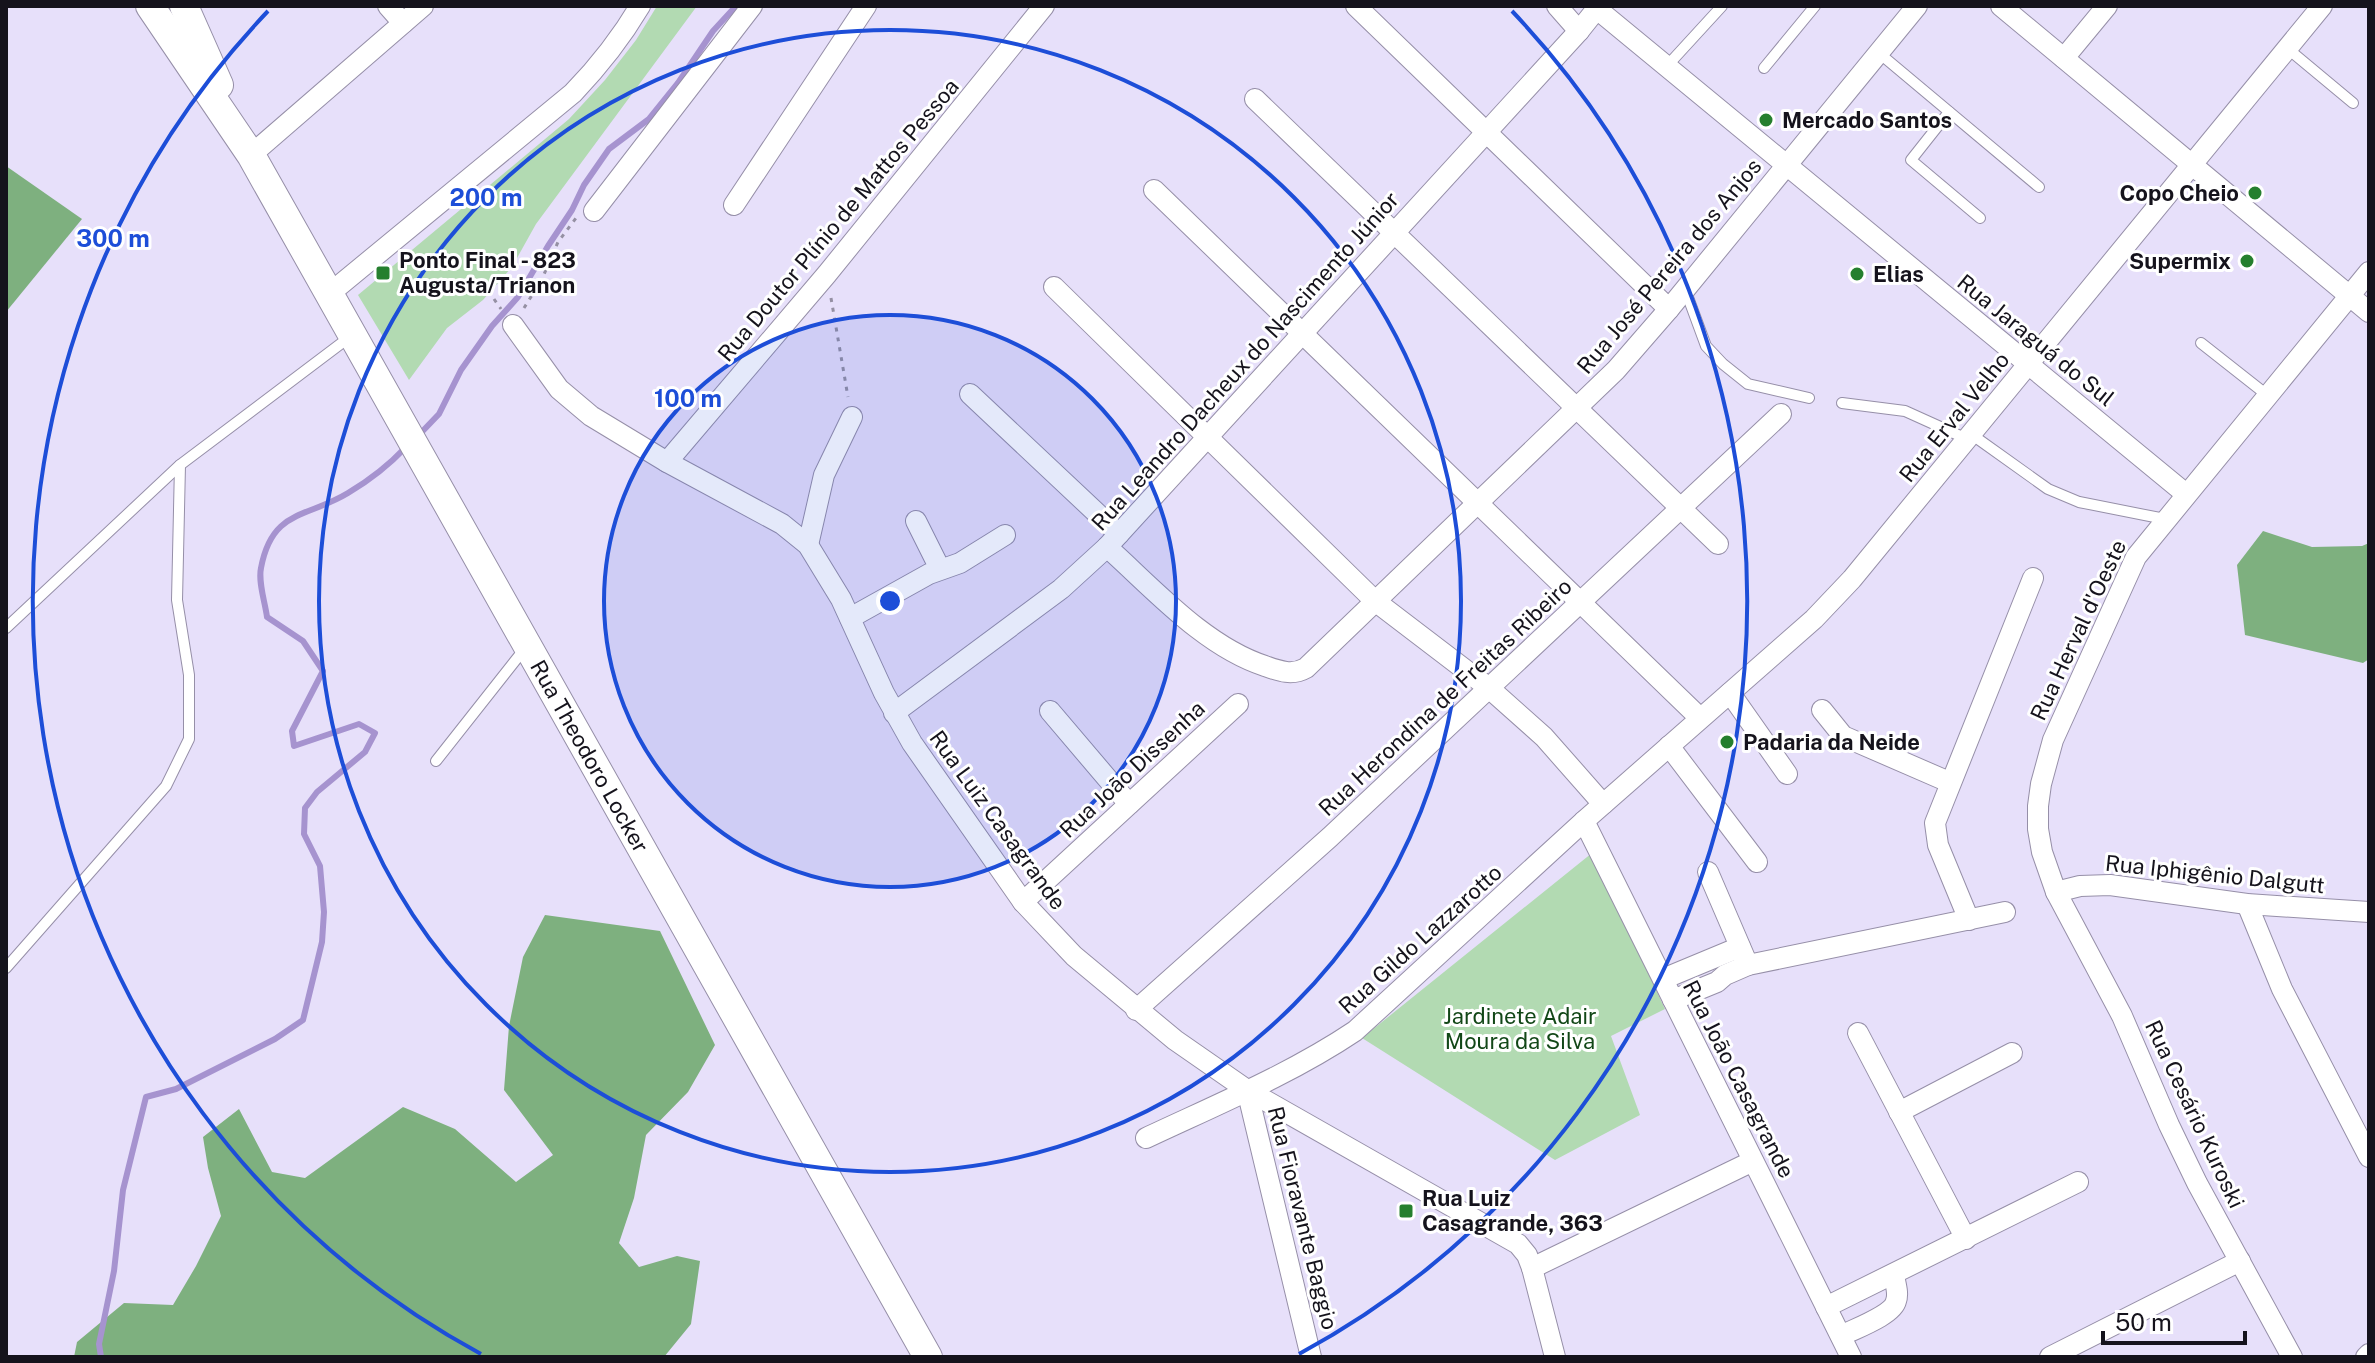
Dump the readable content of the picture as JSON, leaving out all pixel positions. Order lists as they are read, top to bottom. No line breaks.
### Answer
{"streets":{"main road":["Rua Theodoro Locker"],"street":["Rua Doutor Plínio de Mattos Pessoa","Rua José Pereira dos Anjos","Rua Jaraguá do Sul","Rua Leandro Dacheux do Nascimento Júnior","Rua Erval Velho","Rua Herval d'Oeste","Rua Herondina de Freitas Ribeiro","Rua João Dissenha","Rua Luiz Casagrande","Rua Iphigênio Dalgutt","Rua Gildo Lazzarotto","Rua João Casagrande","Rua Cesário Kuroski","Rua Fioravante Baggio"]},"crossings":[["Rua Doutor Plínio de Mattos Pessoa","Rua Luiz Casagrande"],["Rua José Pereira dos Anjos","Rua Jaraguá do Sul"],["Rua José Pereira dos Anjos","Rua Leandro Dacheux do Nascimento Júnior"],["Rua Jaraguá do Sul","Rua Leandro Dacheux do Nascimento Júnior"],["Rua Jaraguá do Sul","Rua Erval Velho"],["Rua Jaraguá do Sul","Rua Herval d'Oeste"],["Rua Leandro Dacheux do Nascimento Júnior","Rua Luiz Casagrande"],["Rua Erval Velho","Rua Gildo Lazzarotto"],["Rua Erval Velho","Rua João Casagrande"],["Rua Herval d'Oeste","Rua Iphigênio Dalgutt"],["Rua Herval d'Oeste","Rua Cesário Kuroski"],["Rua Herondina de Freitas Ribeiro","Rua Luiz Casagrande"],["Rua João Dissenha","Rua Luiz Casagrande"],["Rua Luiz Casagrande","Rua Gildo Lazzarotto"],["Rua Luiz Casagrande","Rua Fioravante Baggio"],["Rua Iphigênio Dalgutt","Rua Cesário Kuroski"],["Rua Gildo Lazzarotto","Rua João Casagrande"],["Rua Gildo Lazzarotto","Rua Fioravante Baggio"]],"parks":["Jardinete Adair Moura da Silva"],"places":{"other":["Mercado Santos","Copo Cheio","Supermix","Elias","Padaria da Neide"],"transit":["Ponto Final - 823 Augusta/Trianon","Rua Luiz Casagrande, 363"]},"scale_bar":"50 m","rings":["200 m","300 m","100 m"]}
